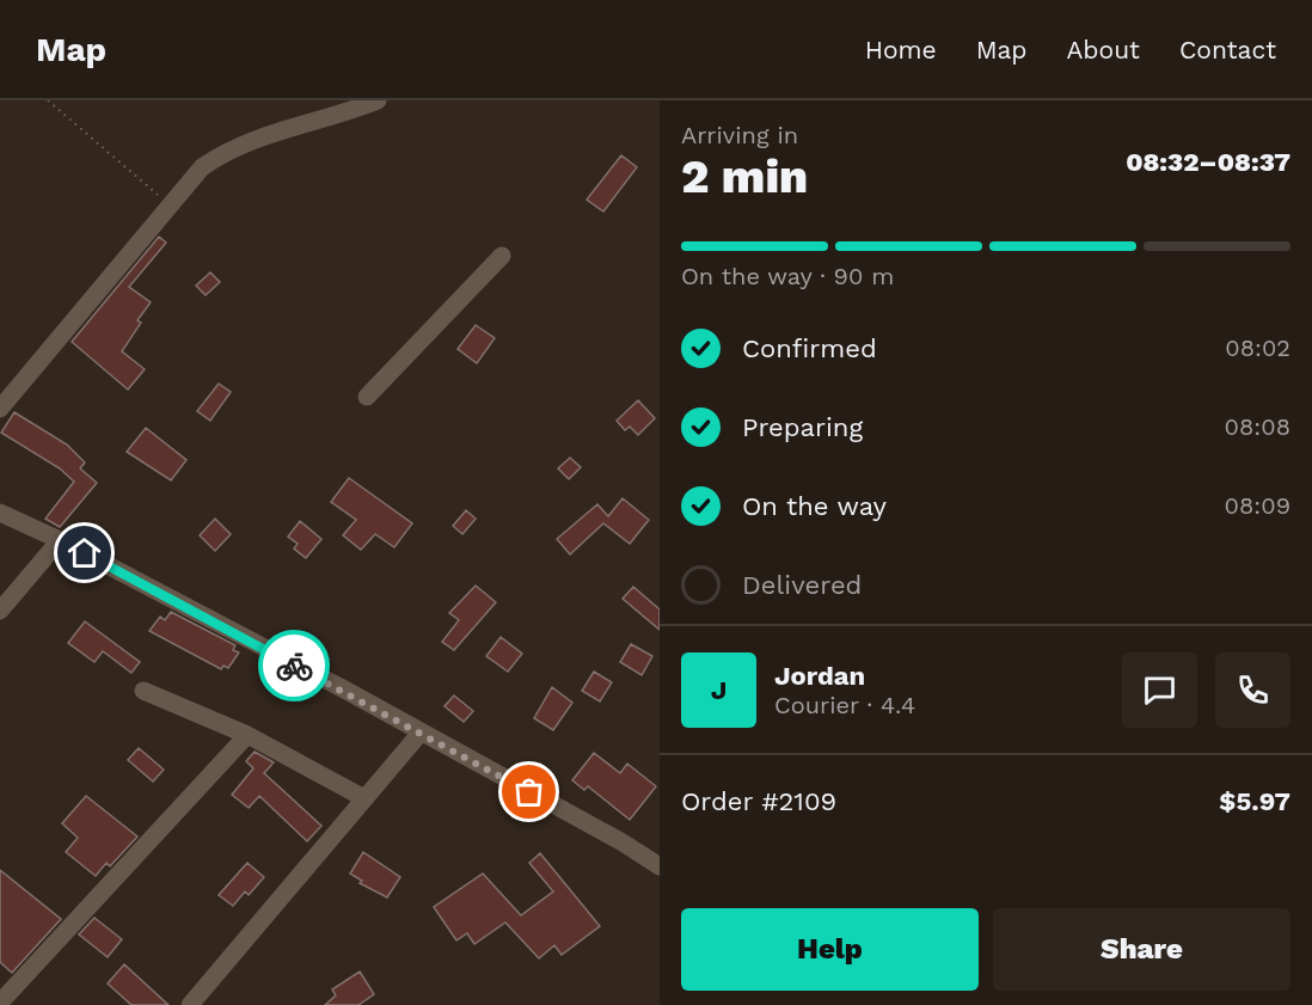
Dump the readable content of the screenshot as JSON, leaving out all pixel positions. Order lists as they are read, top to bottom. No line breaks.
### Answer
{"page":{"header":"Map","nav":["Home","Map","About","Contact"],"heading":["2 min","Arriving in","08:32–08:37"],"panel":["Jordan","Courier · 4.4","Order #2109","$5.97"],"bar":"On the way · 90 m","list":[["Confirmed","08:02"],["Preparing","08:08"],["On the way","08:09"],"Delivered"],"round":"J","buttons":["Help","Share"]}}
